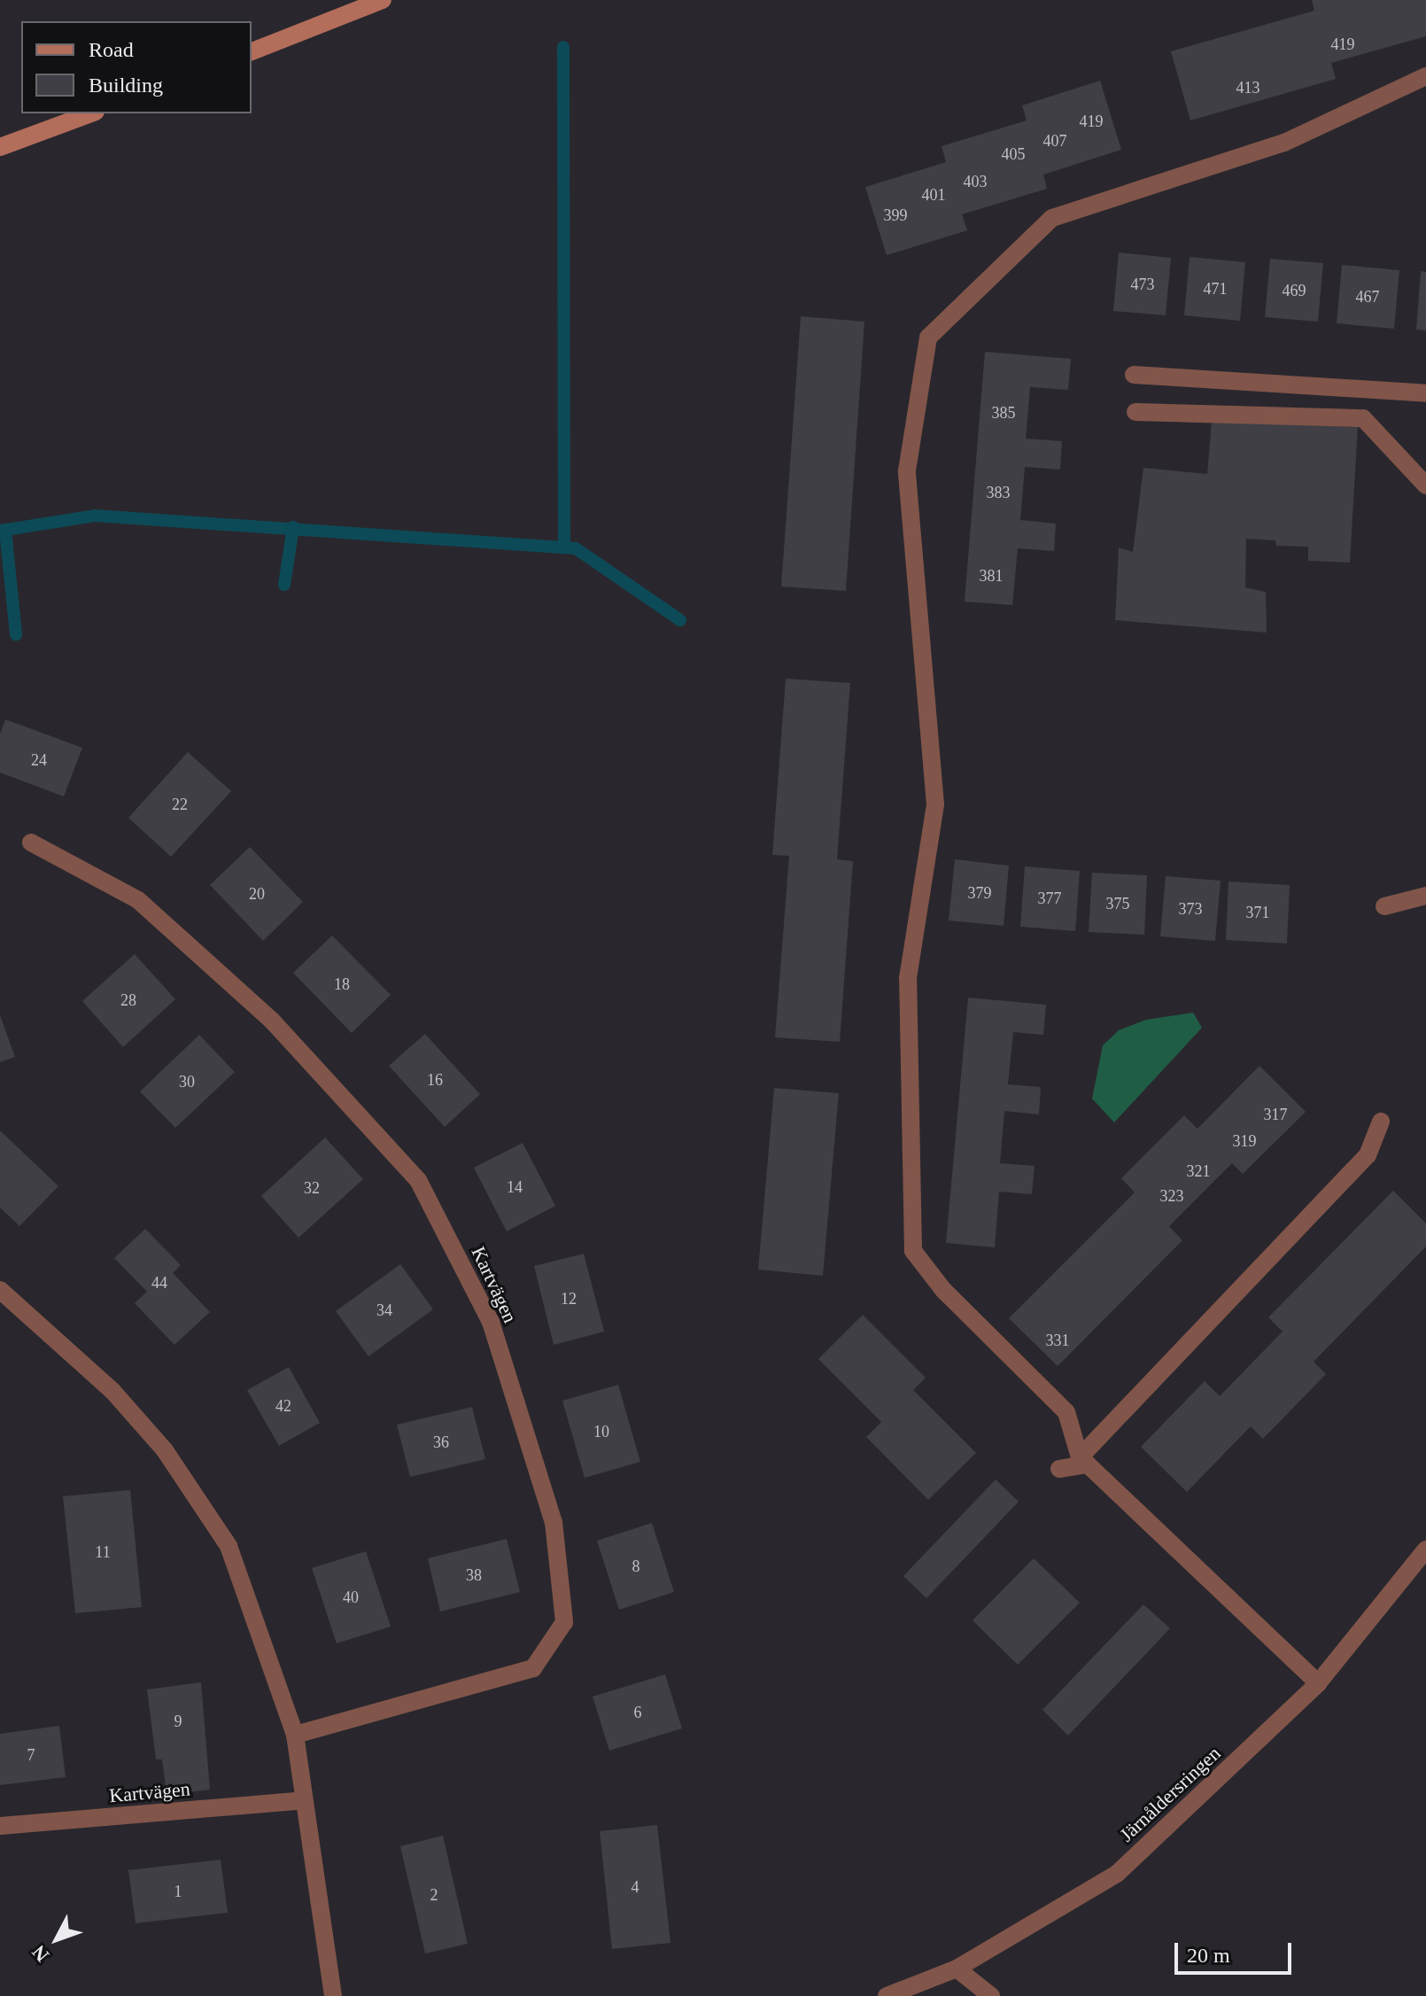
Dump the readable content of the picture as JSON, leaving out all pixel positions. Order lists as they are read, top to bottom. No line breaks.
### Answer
{"streets":{"street":["Kartvägen","Järnåldersringen"]},"house_numbers":["419","413","419","407","405","403","401","399","473","471","469","467","385","383","381","24","22","379","20","377","375","373","371","18","28","16","30","317","319","321","14","32","323","44","12","34","331","42","10","36","11","8","38","40","6","9","7","4","1","2"],"legend":["Road","Building"],"scale_bar":"20 m","north":"bottom left"}
